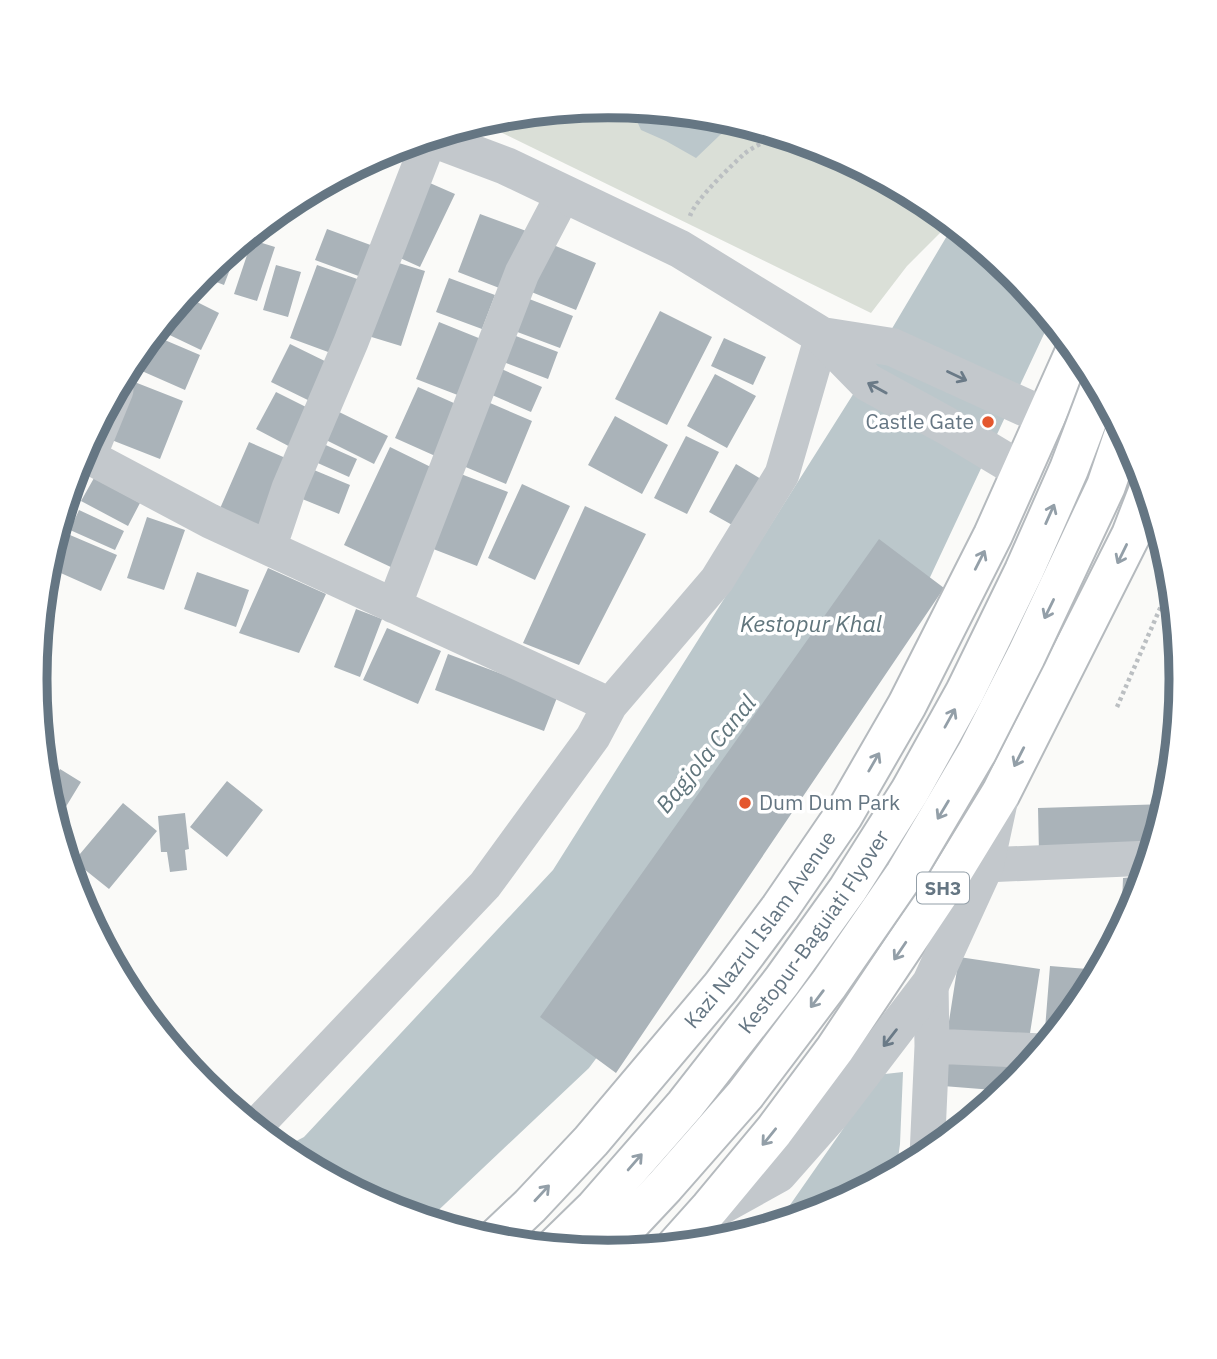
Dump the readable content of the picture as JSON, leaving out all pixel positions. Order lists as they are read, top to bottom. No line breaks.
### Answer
{"streets":{"main road":["SH3","Kazi Nazrul Islam Avenue","Kestopur-Baguiati Flyover"]},"water":["Kestopur Khal","Bagjola Canal"],"places":["Castle Gate","Dum Dum Park"]}
